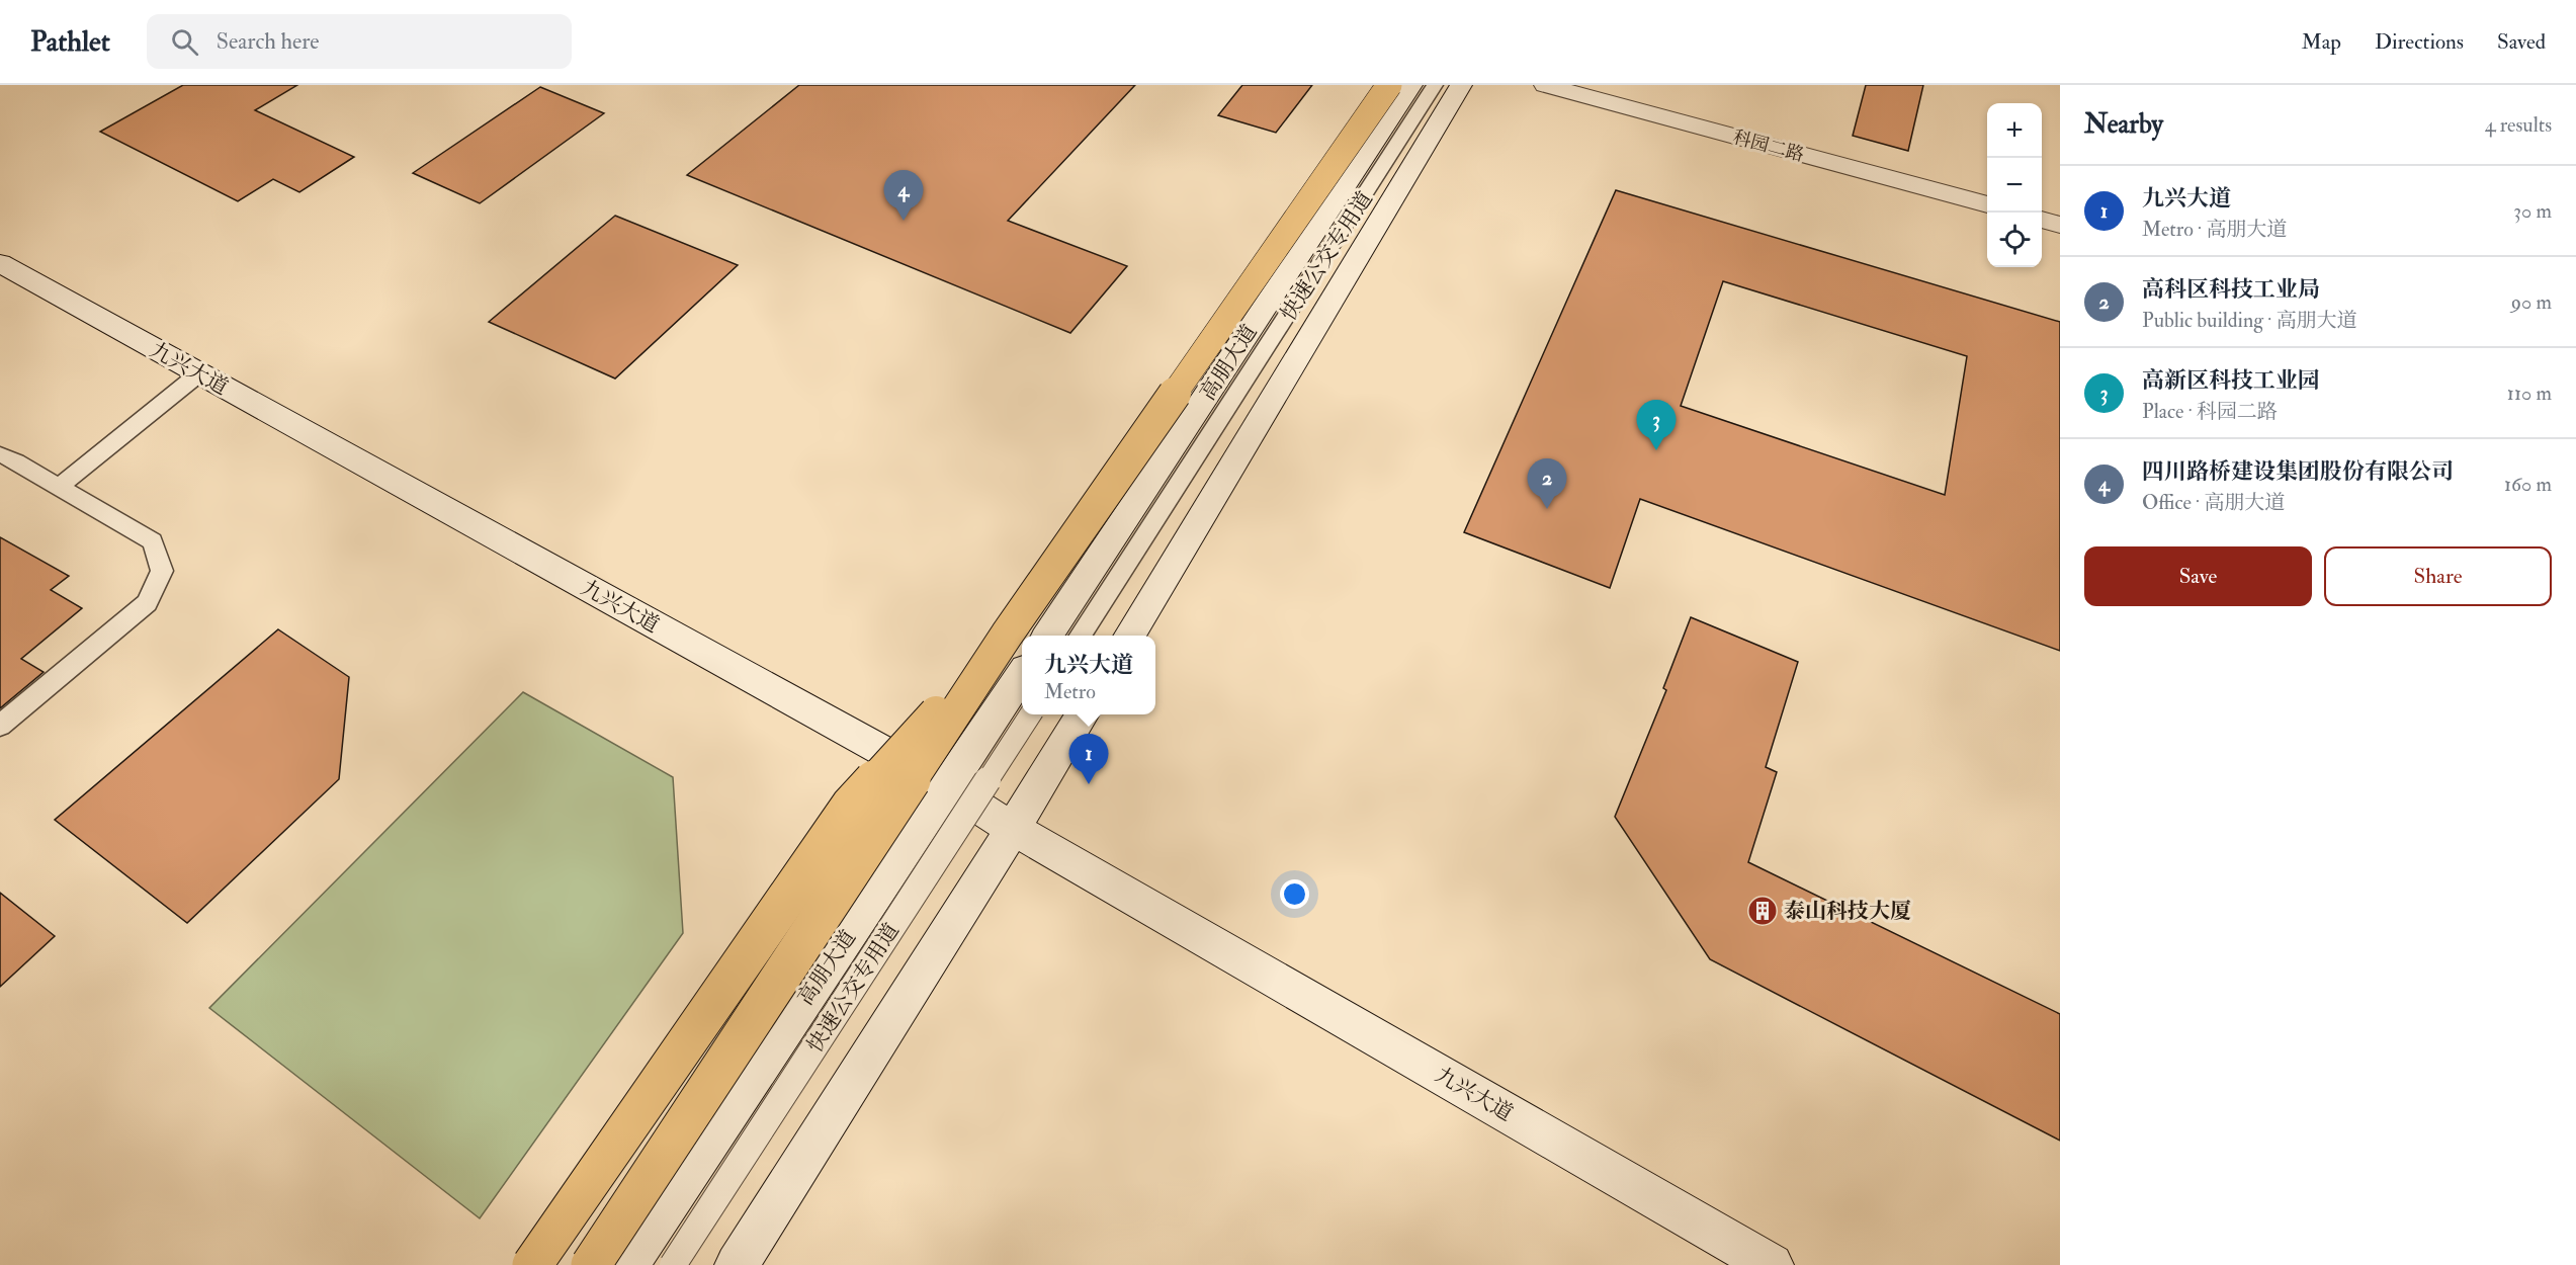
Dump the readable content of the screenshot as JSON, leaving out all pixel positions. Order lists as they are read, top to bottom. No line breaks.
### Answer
{"streets":{"main road":["科园二路","高朋大道","九兴大道"],"lane":["快速公交专用道"]},"crossings":[["高朋大道","九兴大道"]],"places":{"building":["泰山科技大厦"]},"page":{"header":"Pathlet","search":"Search here","nav":["Map","Directions","Saved"],"heading":["Nearby","4 results"],"map_buttons":["+","−"],"list":[{"mark":"1","name":"九兴大道","note":"Metro · 高朋大道","value":"30 m"},{"mark":"2","name":"高科区科技工业局","note":"Public building · 高朋大道","value":"90 m"},{"mark":"3","name":"高新区科技工业园","note":"Place · 科园二路","value":"110 m"},{"mark":"4","name":"四川路桥建设集团股份有限公司","note":"Office · 高朋大道","value":"160 m"}],"pins":["4","3","2","1"],"buttons":["Save","Share"],"popup":["九兴大道","Metro"]}}
